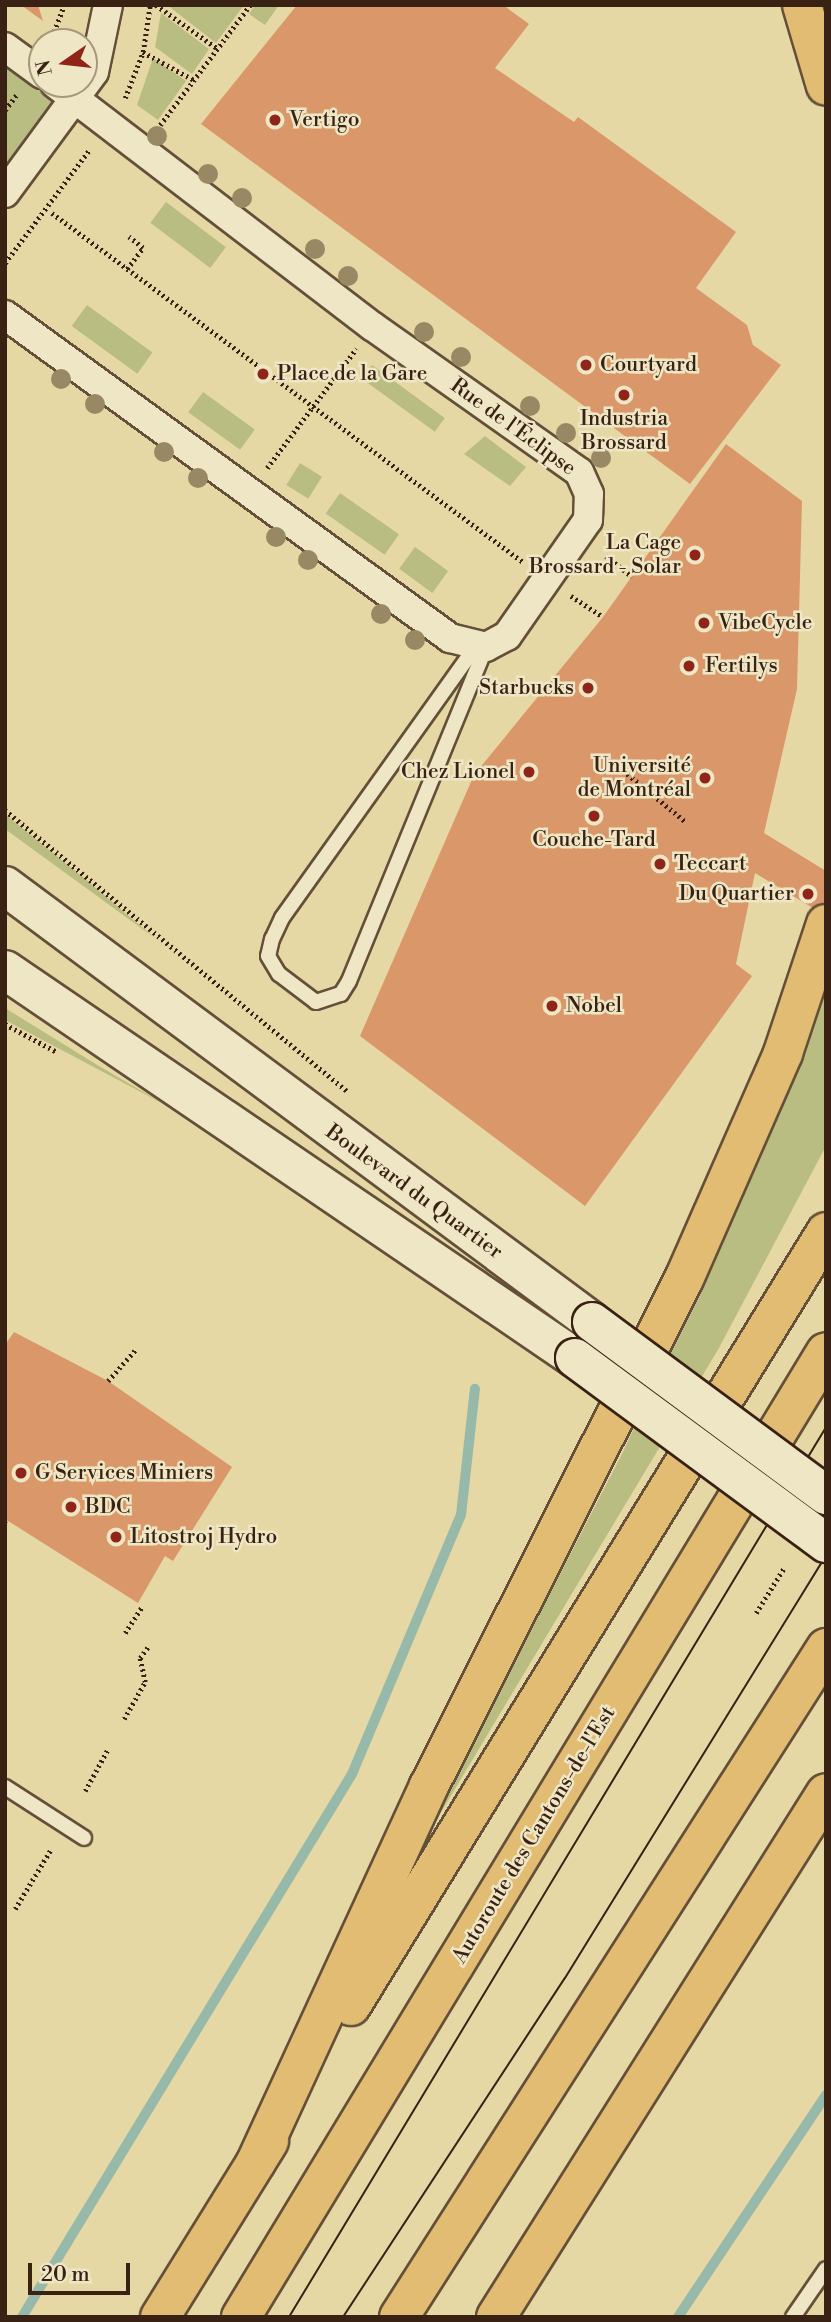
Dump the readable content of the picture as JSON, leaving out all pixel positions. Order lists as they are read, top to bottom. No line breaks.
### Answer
{"streets":{"highway":["Autoroute des Cantons-de-l'Est"],"main road":["Boulevard du Quartier"],"street":["Rue de l'Éclipse"]},"places":["Vertigo","Courtyard","Place de la Gare","Industria Brossard","La Cage Brossard - Solar","VibeCycle","Fertilys","Starbucks","Chez Lionel","Université de Montréal","Couche-Tard","Teccart","Du Quartier","Nobel","G Services Miniers","BDC","Litostroj Hydro"],"scale_bar":"20 m","north":"left"}
